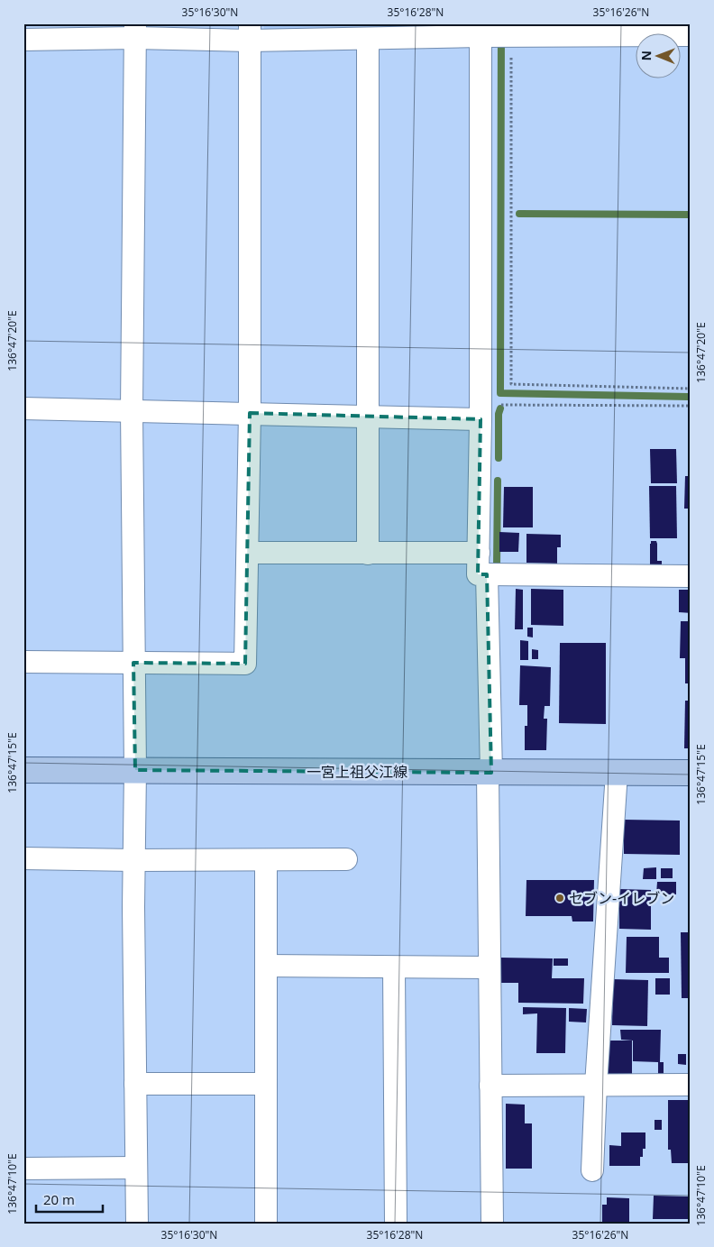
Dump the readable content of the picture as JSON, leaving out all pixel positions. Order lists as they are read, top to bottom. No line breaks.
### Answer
{"streets":{"main road":["一宮上祖父江線"]},"places":["セブン-イレブン"],"scale_bar":"20 m","north":"left","coordinates":["35°16'30\"N","35°16'28\"N","35°16'26\"N","136°47'20\"E","136°47'15\"E","136°47'10\"E"]}
